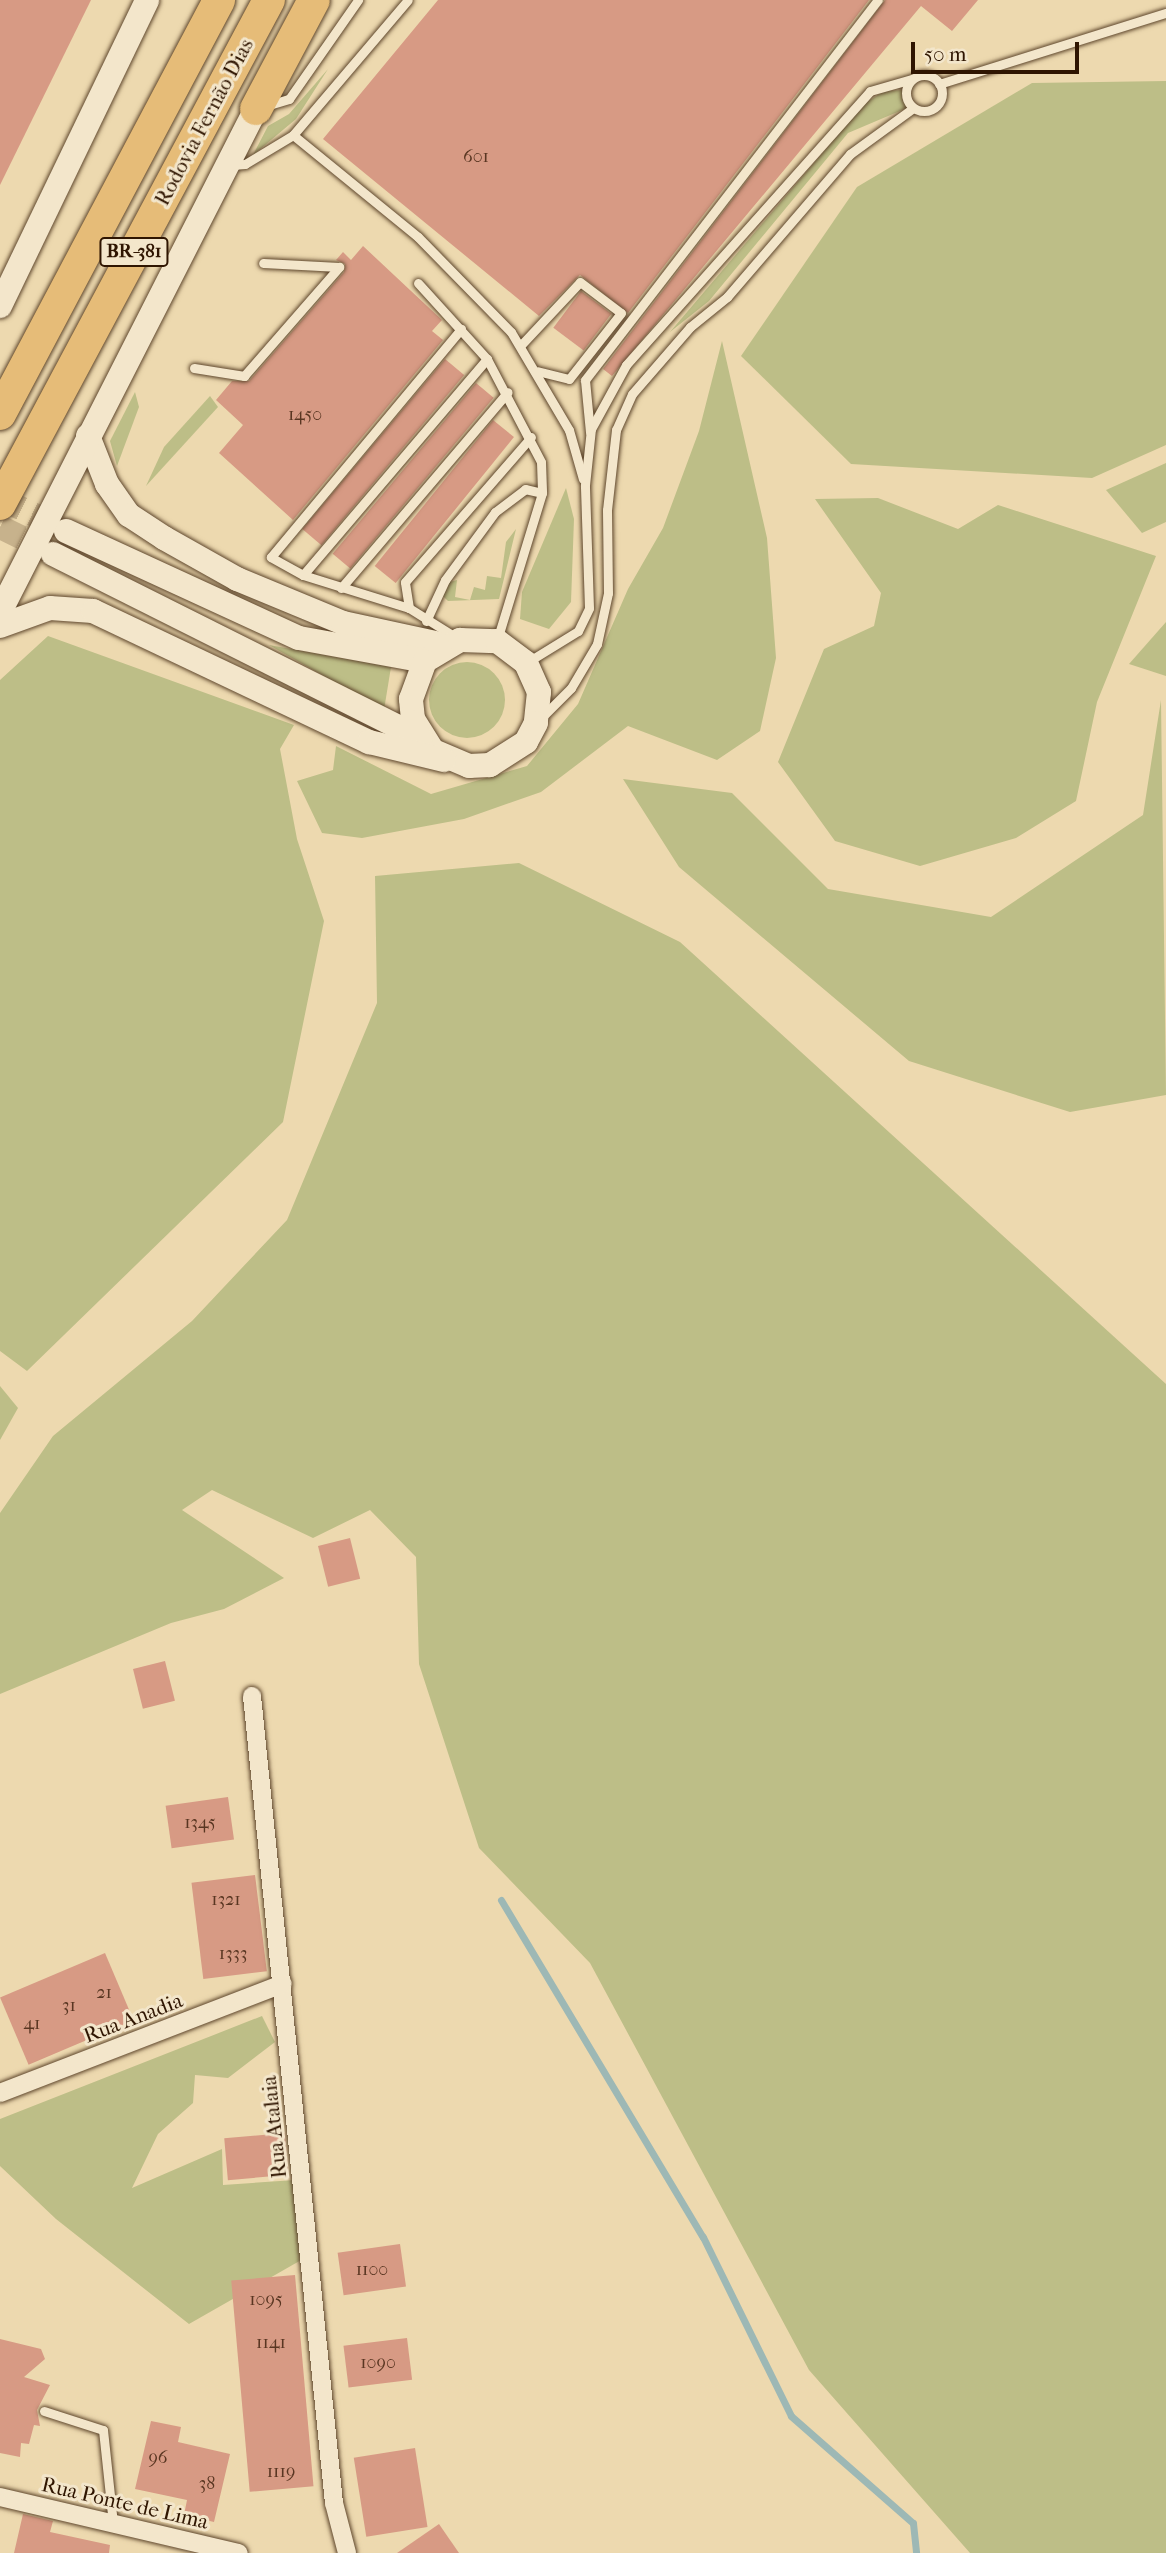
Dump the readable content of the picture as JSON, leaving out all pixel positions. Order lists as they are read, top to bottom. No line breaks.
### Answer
{"streets":{"highway":["Rodovia Fernão Dias","BR-381"],"street":["Rua Anadia","Rua Atalaia","Rua Ponte de Lima"]},"crossings":[["Rodovia Fernão Dias","BR-381"],["Rua Anadia","Rua Atalaia"]],"house_numbers":["601","1450","1345","1321","1333","21","31","41","1100","1095","1141","1090","96","1119","38"],"scale_bar":"50 m"}
